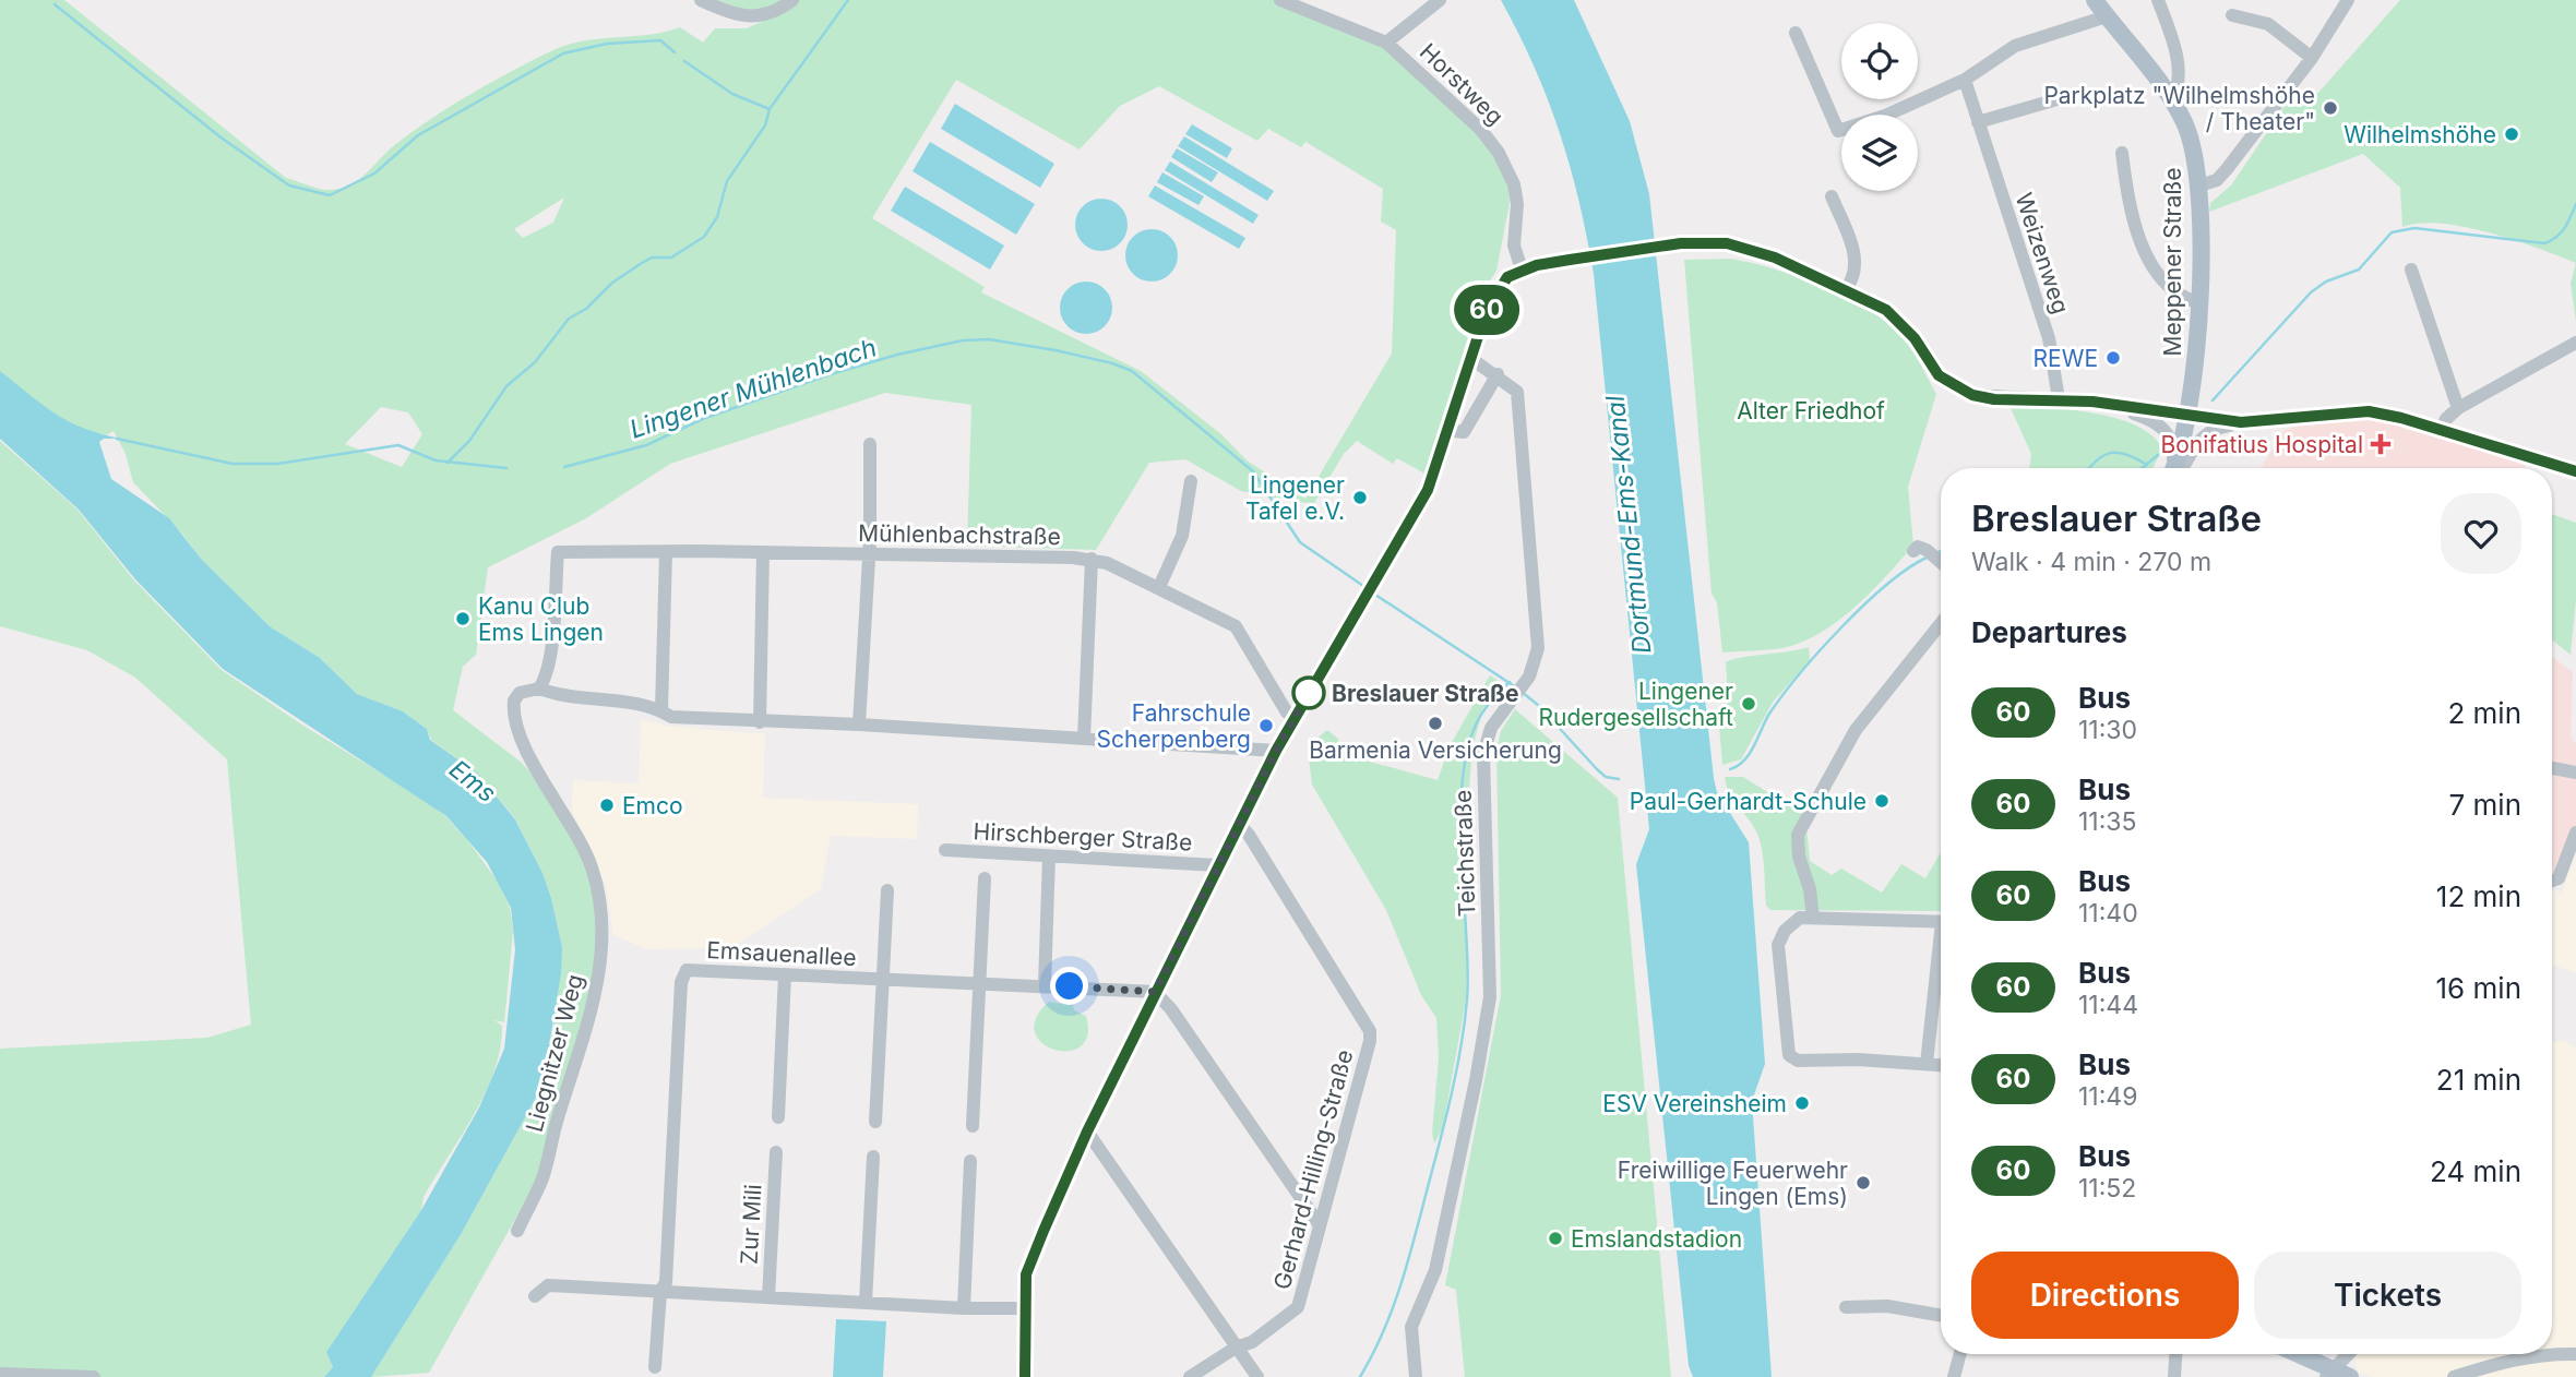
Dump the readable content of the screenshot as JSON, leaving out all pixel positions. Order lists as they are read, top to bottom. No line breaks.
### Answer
{"streets":{"main road":["Meppener Straße"],"street":["Horstweg","Weizenweg","Mühlenbachstraße","Hirschberger Straße","Teichstraße","Emsauenallee","Liegnitzer Weg","Gerhard-Hilling-Straße","Zur Mili"]},"crossings":[["Mühlenbachstraße","Liegnitzer Weg"]],"water":["Lingener Mühlenbach","Dortmund-Ems-Kanal","Ems"],"parks":["Alter Friedhof"],"places":{"other":["Parkplatz \"Wilhelmshöhe / Theater\"","Wilhelmshöhe","REWE","Lingener Tafel e.V.","Kanu Club Ems Lingen","Breslauer Straße","Lingener Rudergesellschaft","Barmenia Versicherung","Fahrschule Scherpenberg","Paul-Gerhardt-Schule","Emco","ESV Vereinsheim","Freiwillige Feuerwehr Lingen (Ems)","Emslandstadion"],"health":["Bonifatius Hospital"]},"lines":["bus line 60"],"page":{"on_map":"60","heading":[["Breslauer Straße","Walk · 4 min · 270 m"],"Departures"],"list":[{"mark":"60","name":"Bus","note":"11:30","value":"2 min"},{"mark":"60","name":"Bus","note":"11:35","value":"7 min"},{"mark":"60","name":"Bus","note":"11:40","value":"12 min"},{"mark":"60","name":"Bus","note":"11:44","value":"16 min"},{"mark":"60","name":"Bus","note":"11:49","value":"21 min"},{"mark":"60","name":"Bus","note":"11:52","value":"24 min"}],"buttons":["Directions","Tickets"]}}
